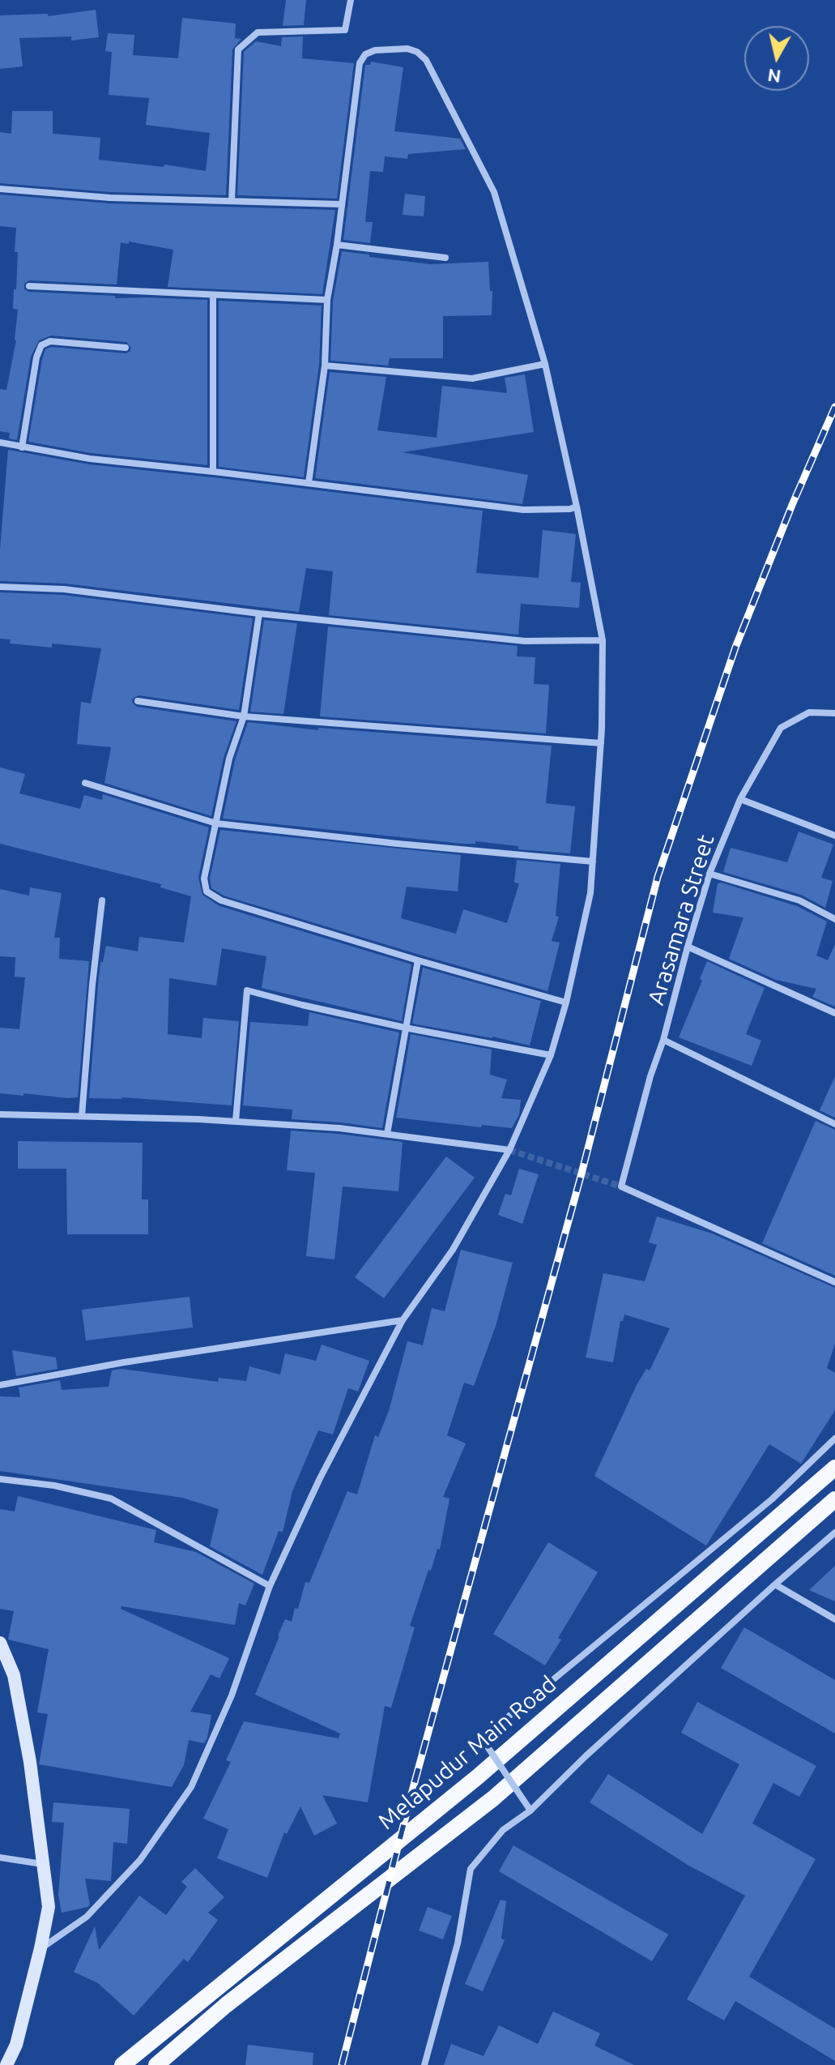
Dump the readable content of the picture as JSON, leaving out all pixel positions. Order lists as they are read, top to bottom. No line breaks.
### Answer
{"streets":{"main road":["Melapudur Main Road"],"street":["Arasamara Street"]},"north":"bottom"}
